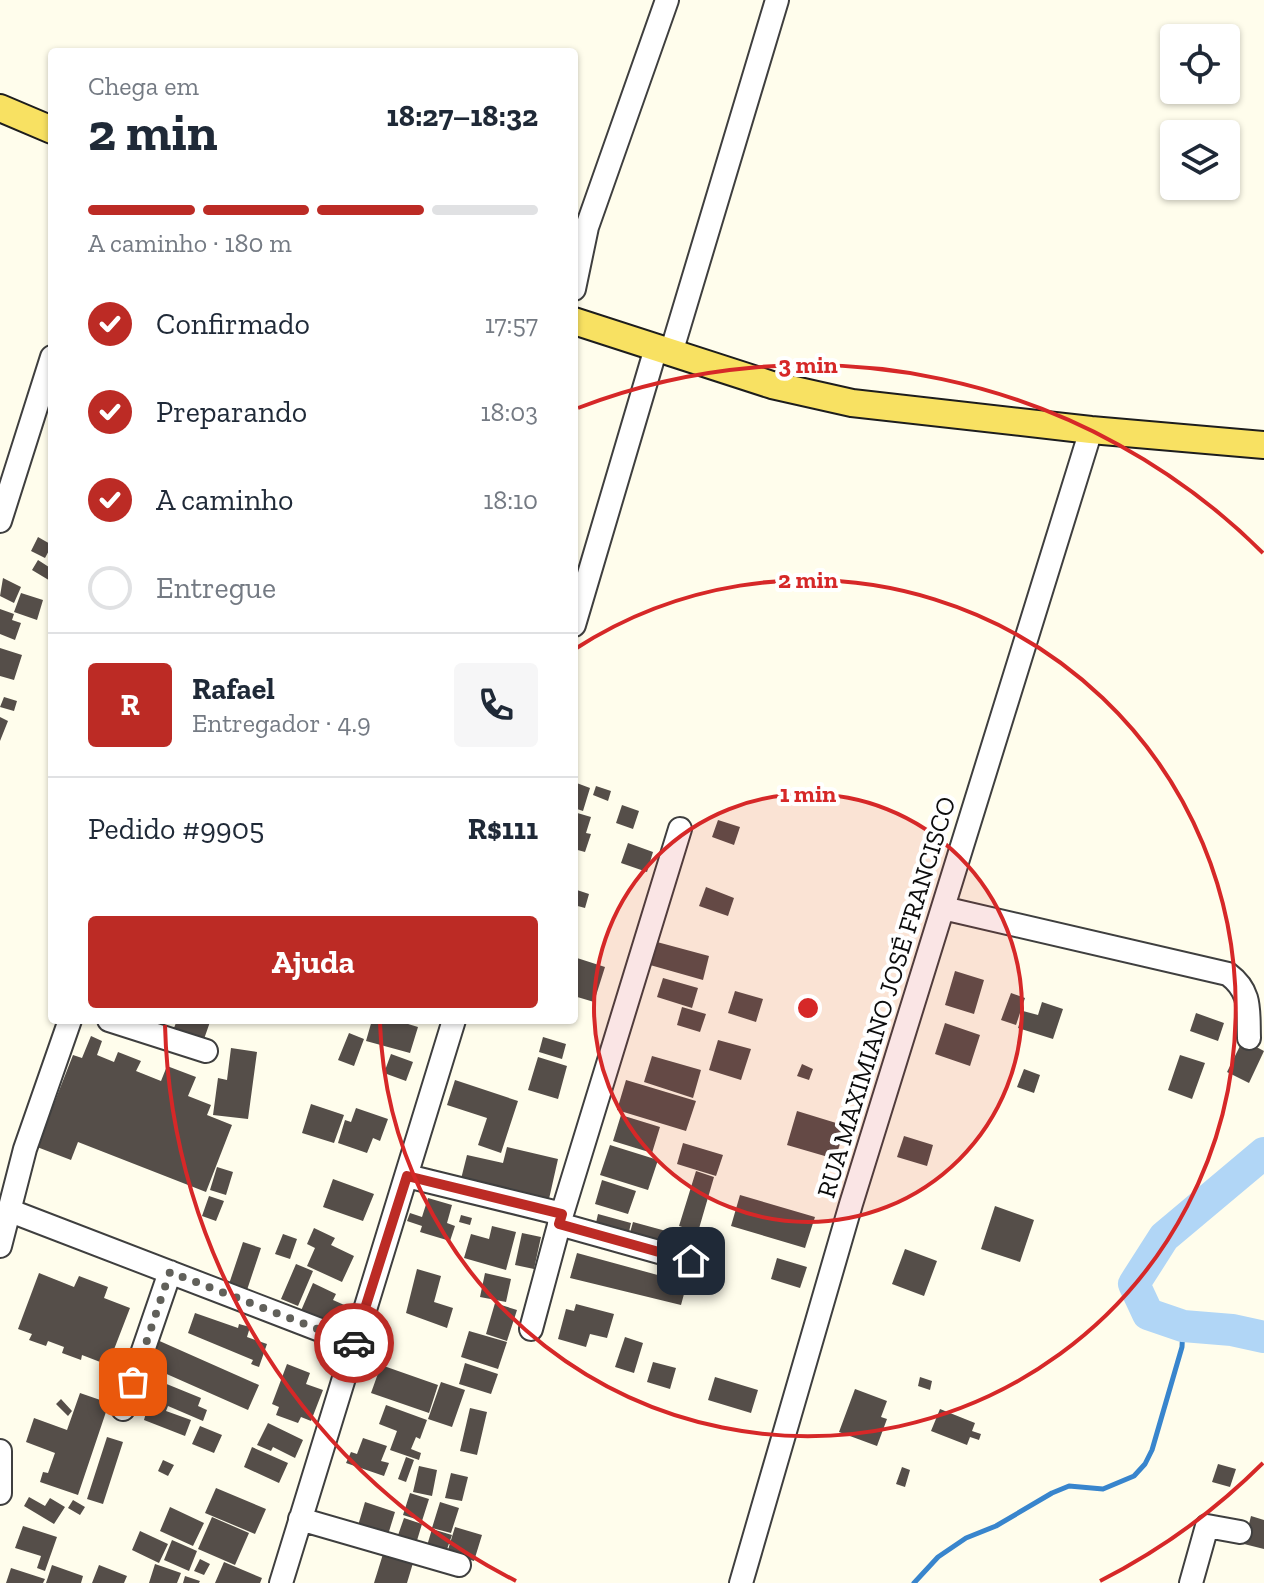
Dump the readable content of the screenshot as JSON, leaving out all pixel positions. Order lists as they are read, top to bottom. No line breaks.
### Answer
{"streets":{"street":["RUA MAXIMIANO JOSÉ FRANCISCO"]},"page":{"heading":["2 min","Chega em","18:27–18:32"],"panel":["Rafael","Entregador · 4.9","Pedido #9905","R$111"],"bar":"A caminho · 180 m","list":[["Confirmado","17:57"],["Preparando","18:03"],["A caminho","18:10"],"Entregue"],"round":"R","buttons":"Ajuda"},"rings":["3 min","2 min","1 min"]}
